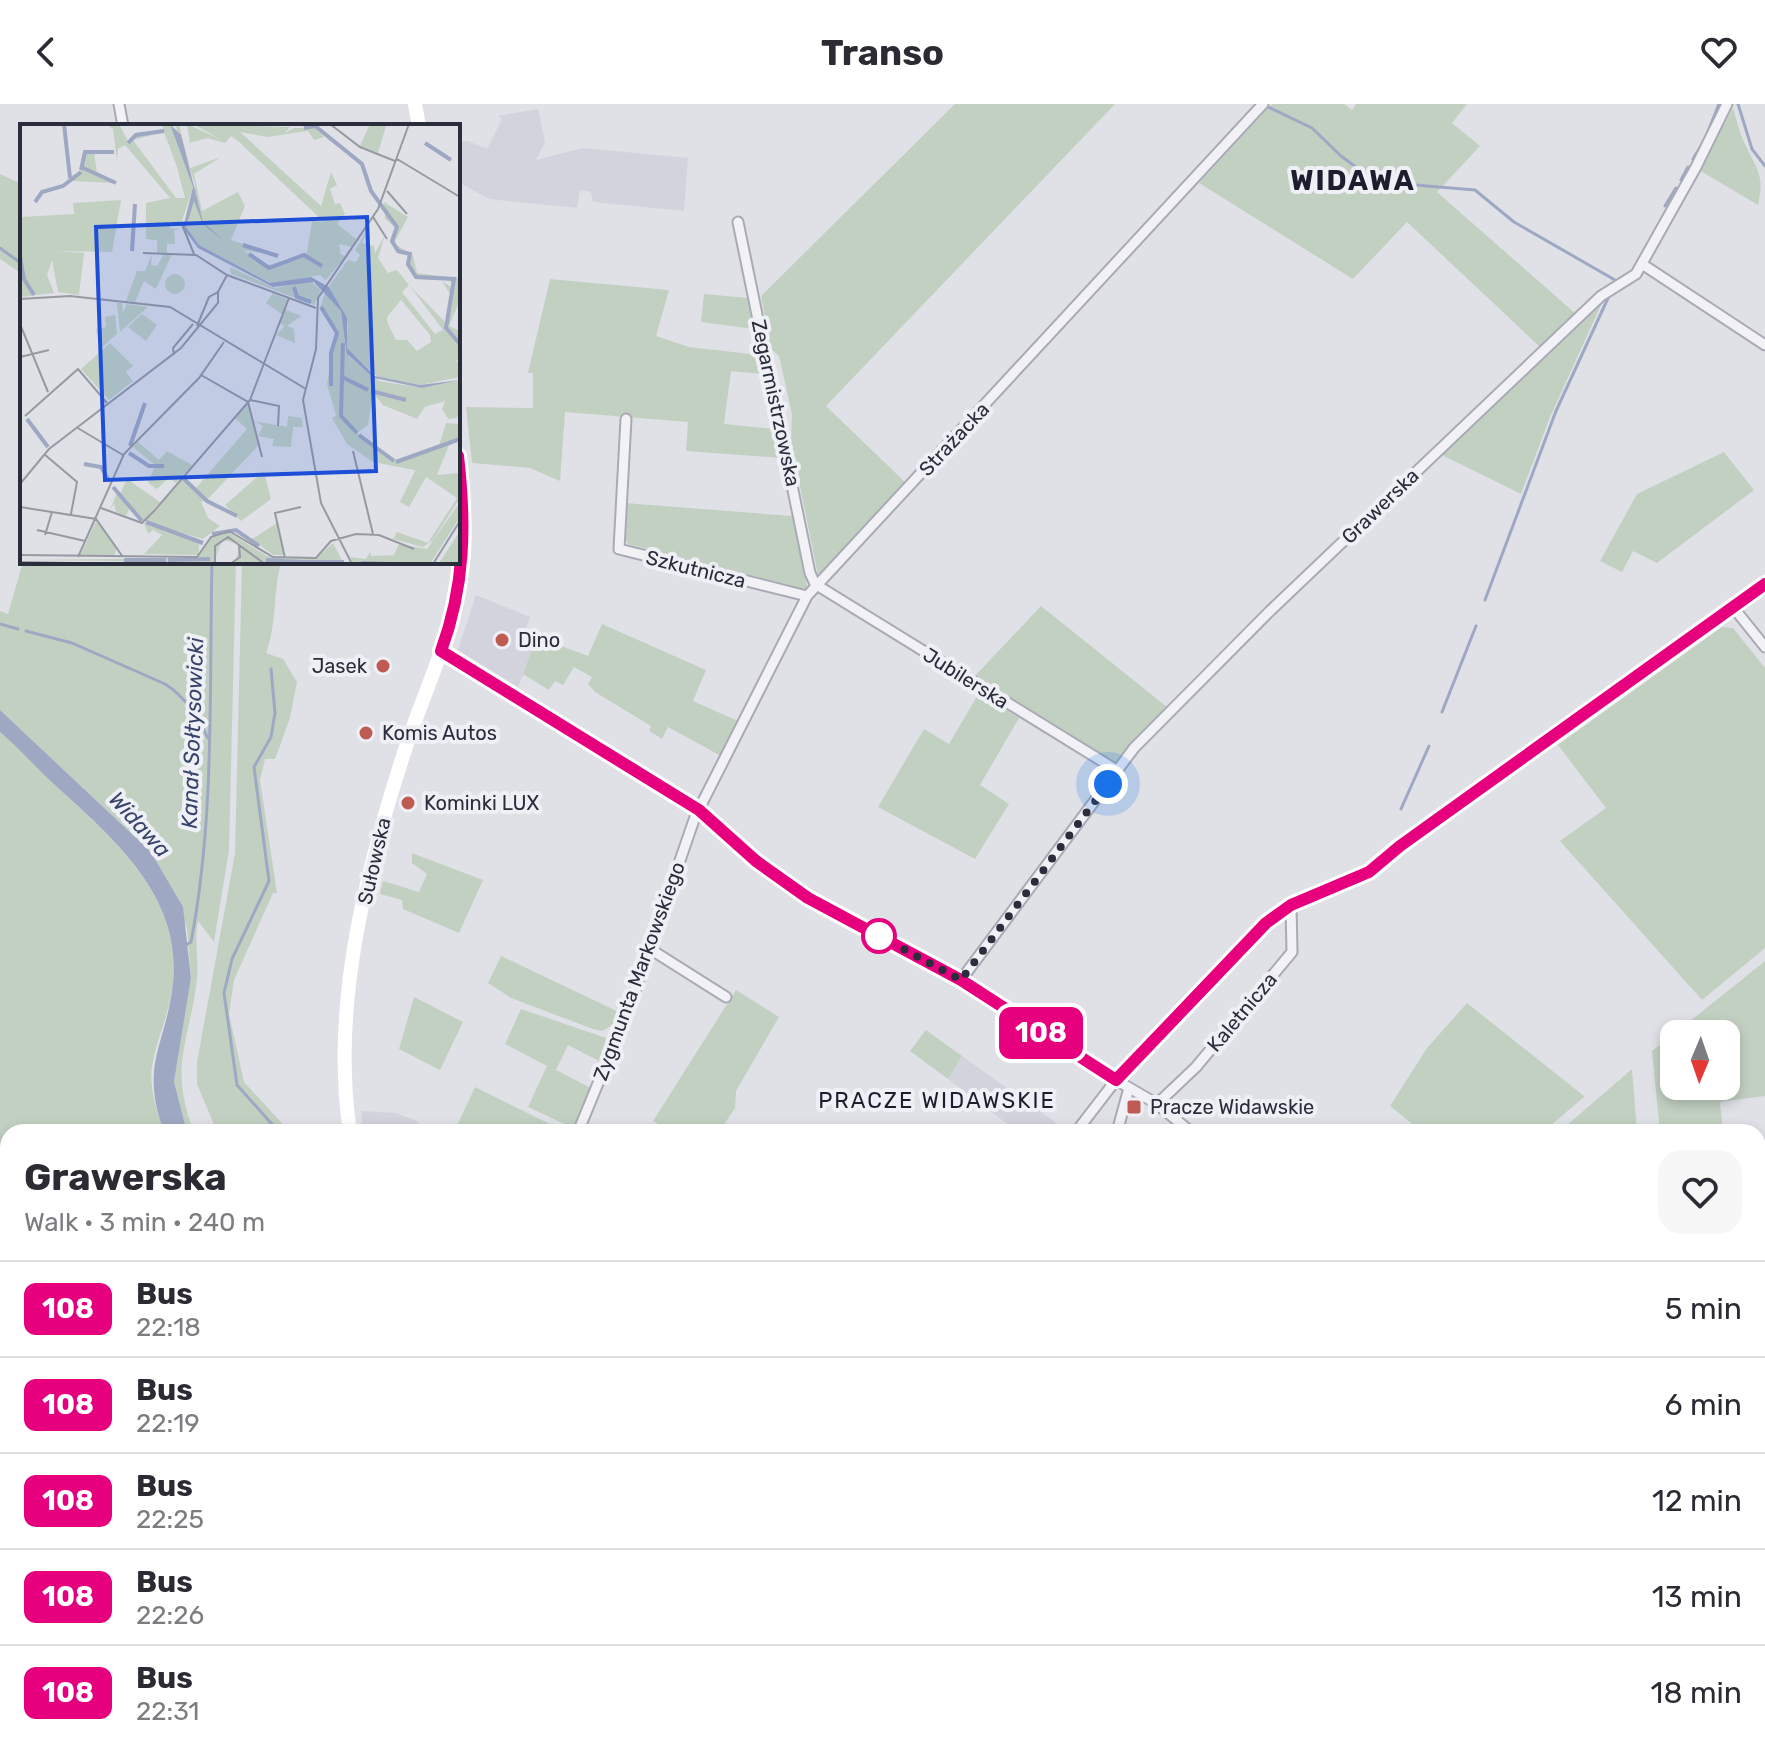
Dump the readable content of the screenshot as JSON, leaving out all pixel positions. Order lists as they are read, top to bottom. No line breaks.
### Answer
{"streets":{"main road":["Sułowska"],"street":["Zegarmistrzowska","Strażacka","Grawerska","Szkutnicza","Jubilerska","Zygmunta Markowskiego","Kaletnicza"]},"crossings":[["Zegarmistrzowska","Strażacka"],["Zegarmistrzowska","Jubilerska"],["Strażacka","Szkutnicza"],["Strażacka","Jubilerska"],["Strażacka","Zygmunta Markowskiego"],["Grawerska","Jubilerska"]],"districts":["WIDAWA","PRACZE WIDAWSKIE"],"water":["Kanał Sołtysowicki","Widawa"],"places":{"other":["Dino","Jasek","Komis Autos","Kominki LUX"],"transit":["Pracze Widawskie"]},"lines":["bus line 108"],"north":"bottom","page":{"header":"Transo","on_map":"108","heading":["Grawerska","Walk · 3 min · 240 m"],"list":[{"mark":"108","name":"Bus","note":"22:18","value":"5 min"},{"mark":"108","name":"Bus","note":"22:19","value":"6 min"},{"mark":"108","name":"Bus","note":"22:25","value":"12 min"},{"mark":"108","name":"Bus","note":"22:26","value":"13 min"},{"mark":"108","name":"Bus","note":"22:31","value":"18 min"}]}}
